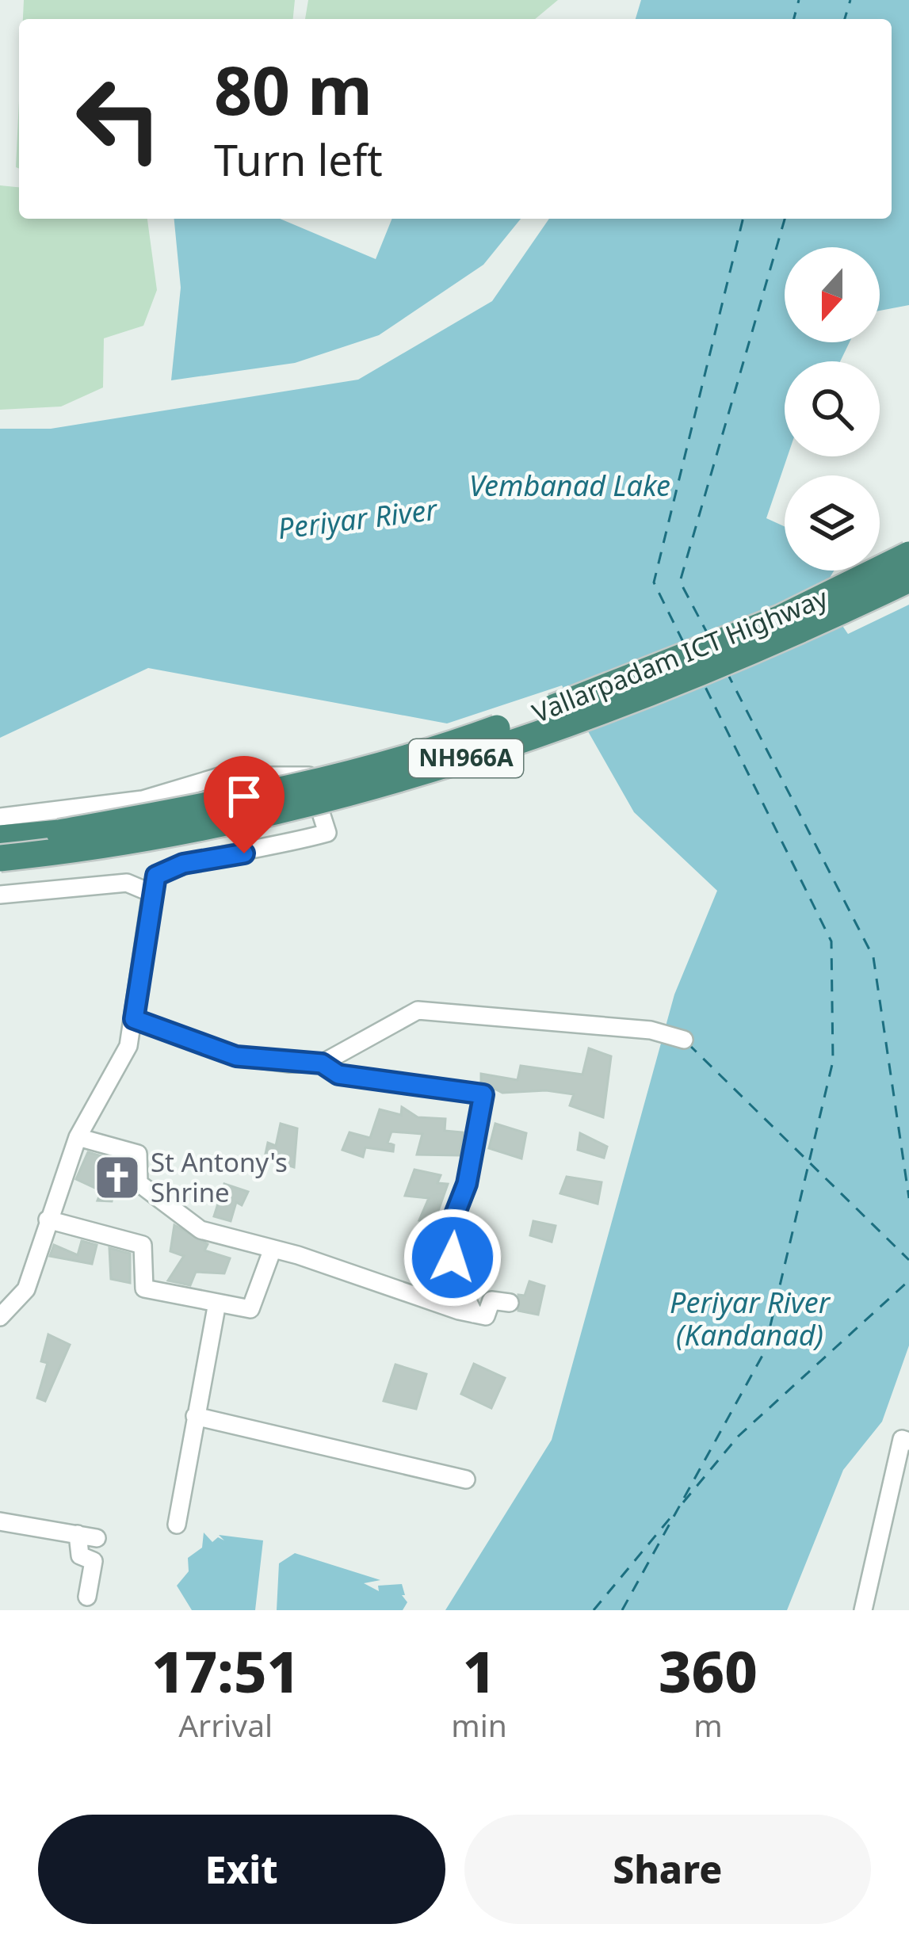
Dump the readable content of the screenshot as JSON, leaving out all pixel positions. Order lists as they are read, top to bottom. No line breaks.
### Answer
{"streets":{"highway":["Vallarpadam ICT Highway","NH966A"]},"water":["Vembanad Lake","Periyar River","Periyar River (Kandanad)"],"places":{"church":["St Antony's Shrine"]},"north":"bottom","page":{"turn":["80 m","Turn left"],"eta":["17:51","Arrival","1","min","360","m"],"buttons":["Exit","Share"]}}
